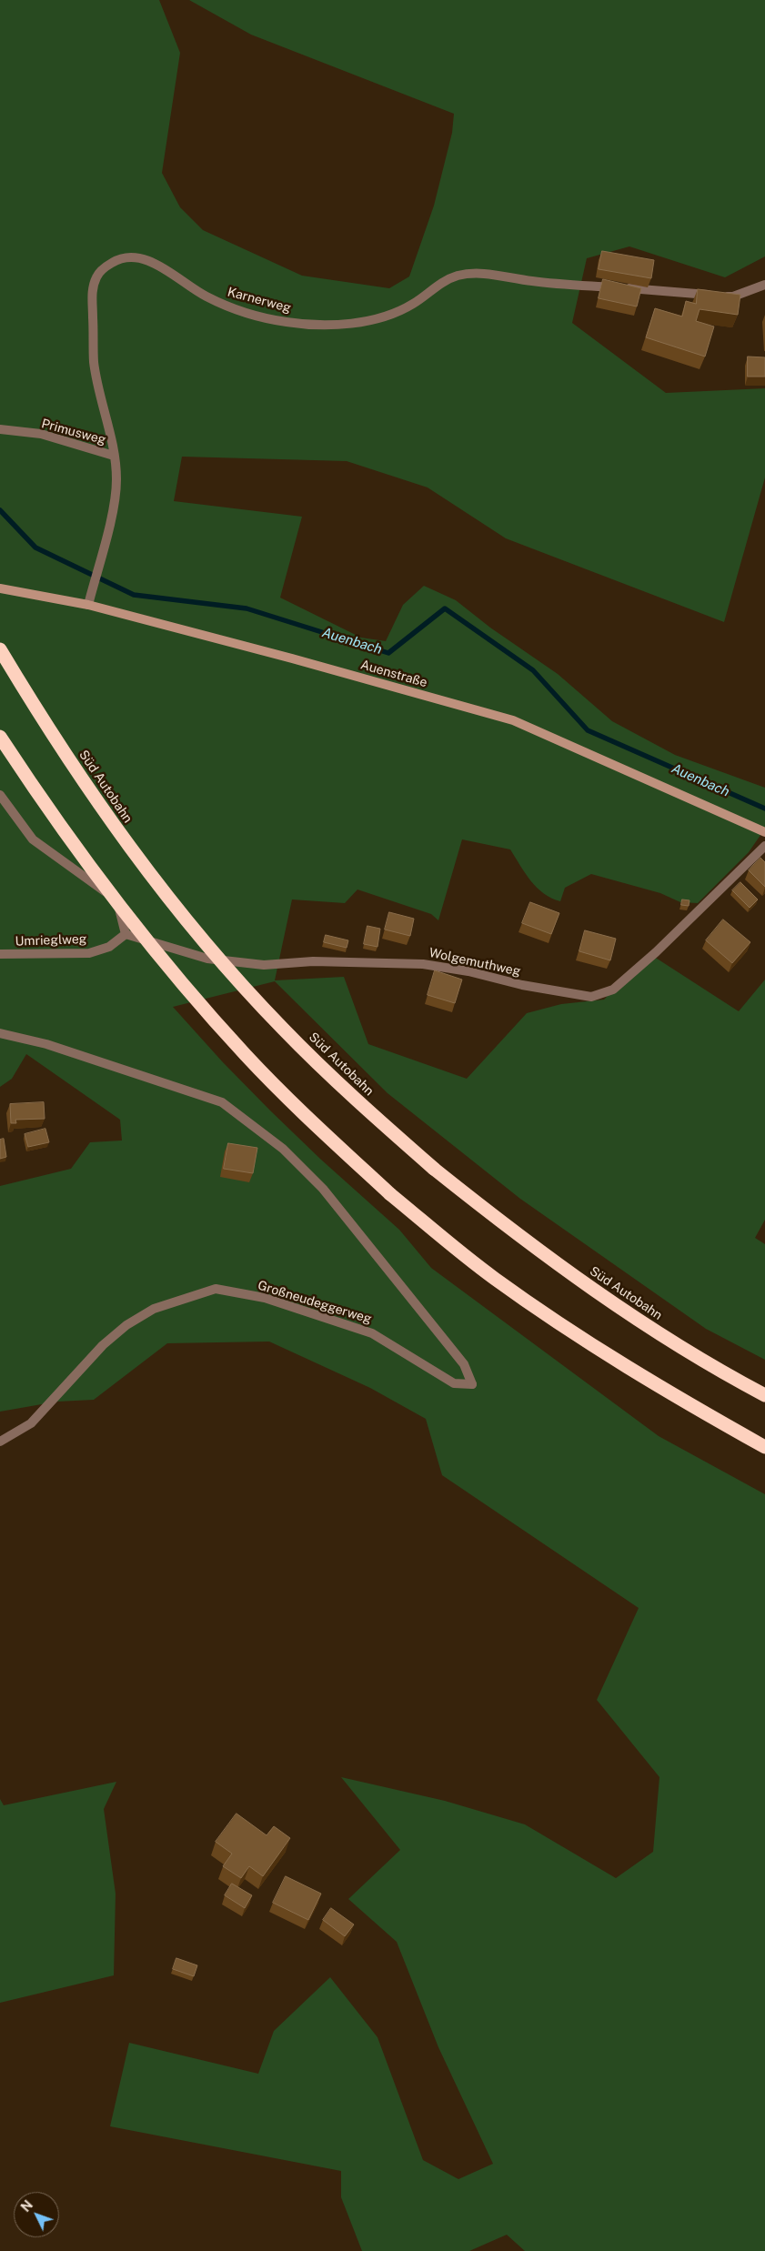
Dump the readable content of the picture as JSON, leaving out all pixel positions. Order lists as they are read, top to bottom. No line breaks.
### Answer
{"streets":{"highway":["Süd Autobahn"],"street":["Karnerweg","Primusweg","Auenstraße","Umrieglweg","Wolgemuthweg","Großneudeggerweg"]},"crossings":[["Karnerweg","Primusweg"],["Karnerweg","Auenstraße"],["Umrieglweg","Wolgemuthweg"]],"water":["Auenbach"],"north":"top left"}
